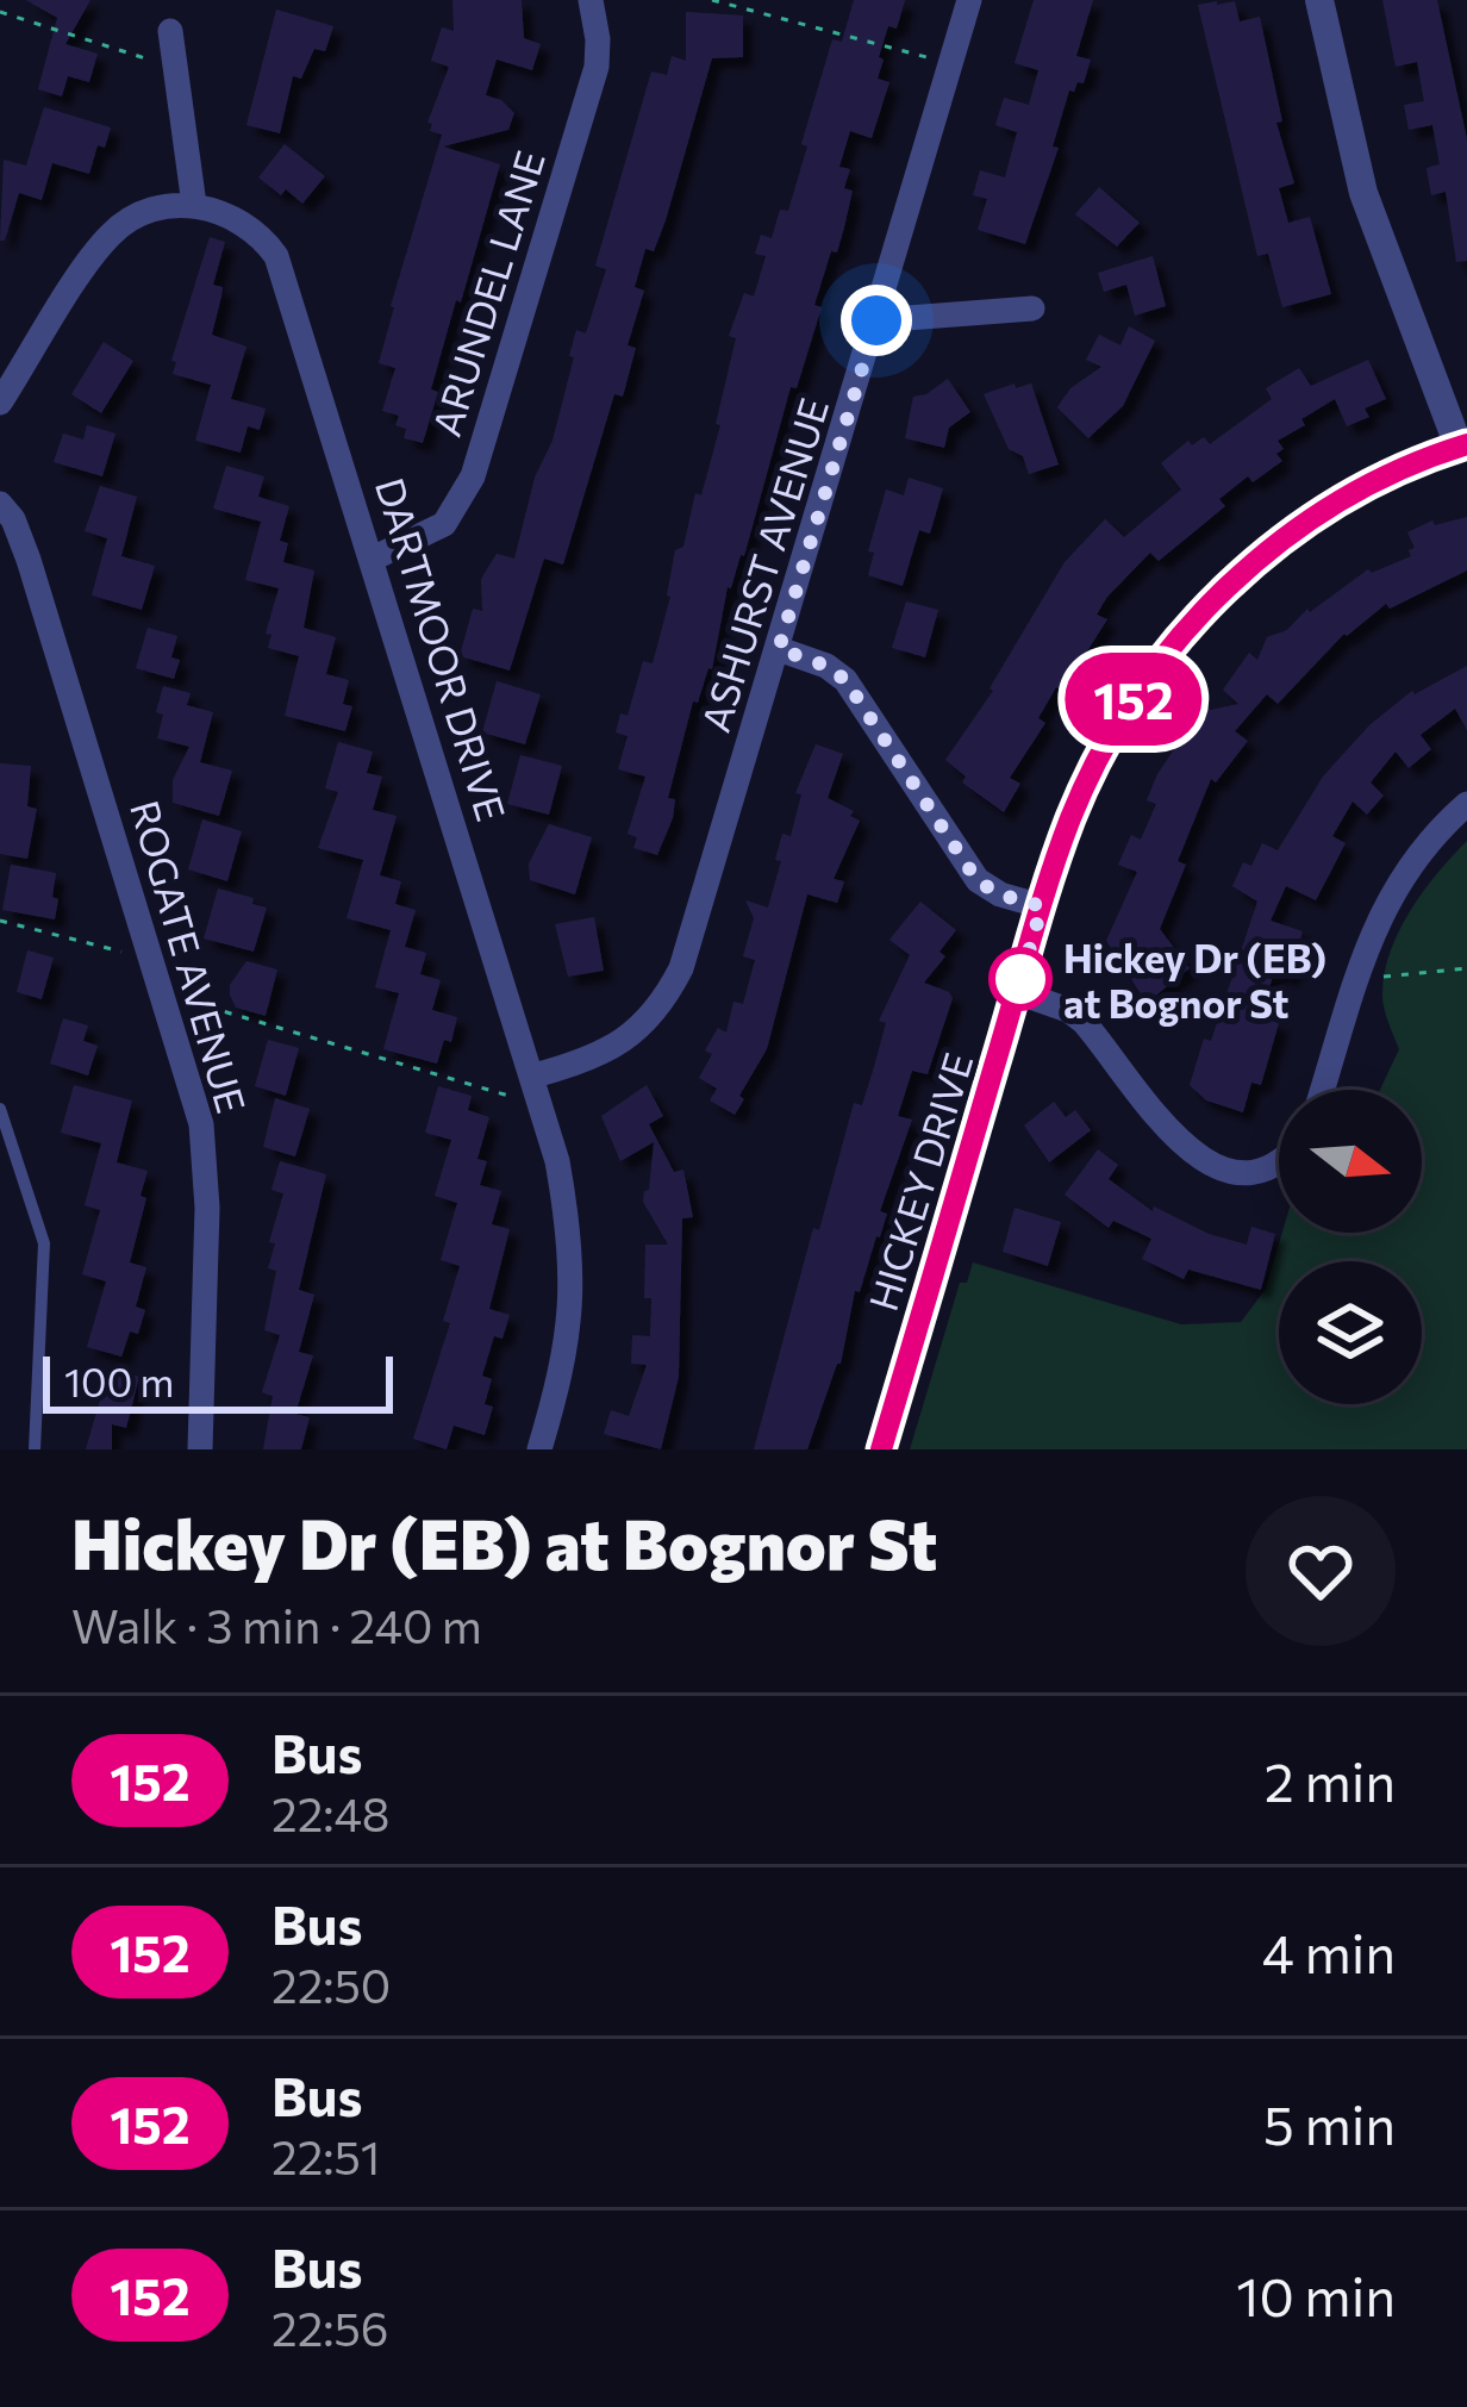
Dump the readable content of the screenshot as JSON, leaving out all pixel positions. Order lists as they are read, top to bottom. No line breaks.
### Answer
{"streets":{"street":["ARUNDEL LANE","ASHURST AVENUE","DARTMOOR DRIVE","ROGATE AVENUE","HICKEY DRIVE"]},"crossings":[["ARUNDEL LANE","DARTMOOR DRIVE"],["ASHURST AVENUE","DARTMOOR DRIVE"]],"places":["Hickey Dr (EB) at Bognor St"],"lines":["bus line 152"],"scale_bar":"100 m","north":"right","page":{"on_map":"152","scale":"100 m","heading":["Hickey Dr (EB) at Bognor St","Walk · 3 min · 240 m"],"list":[{"mark":"152","name":"Bus","note":"22:48","value":"2 min"},{"mark":"152","name":"Bus","note":"22:50","value":"4 min"},{"mark":"152","name":"Bus","note":"22:51","value":"5 min"},{"mark":"152","name":"Bus","note":"22:56","value":"10 min"}]}}
